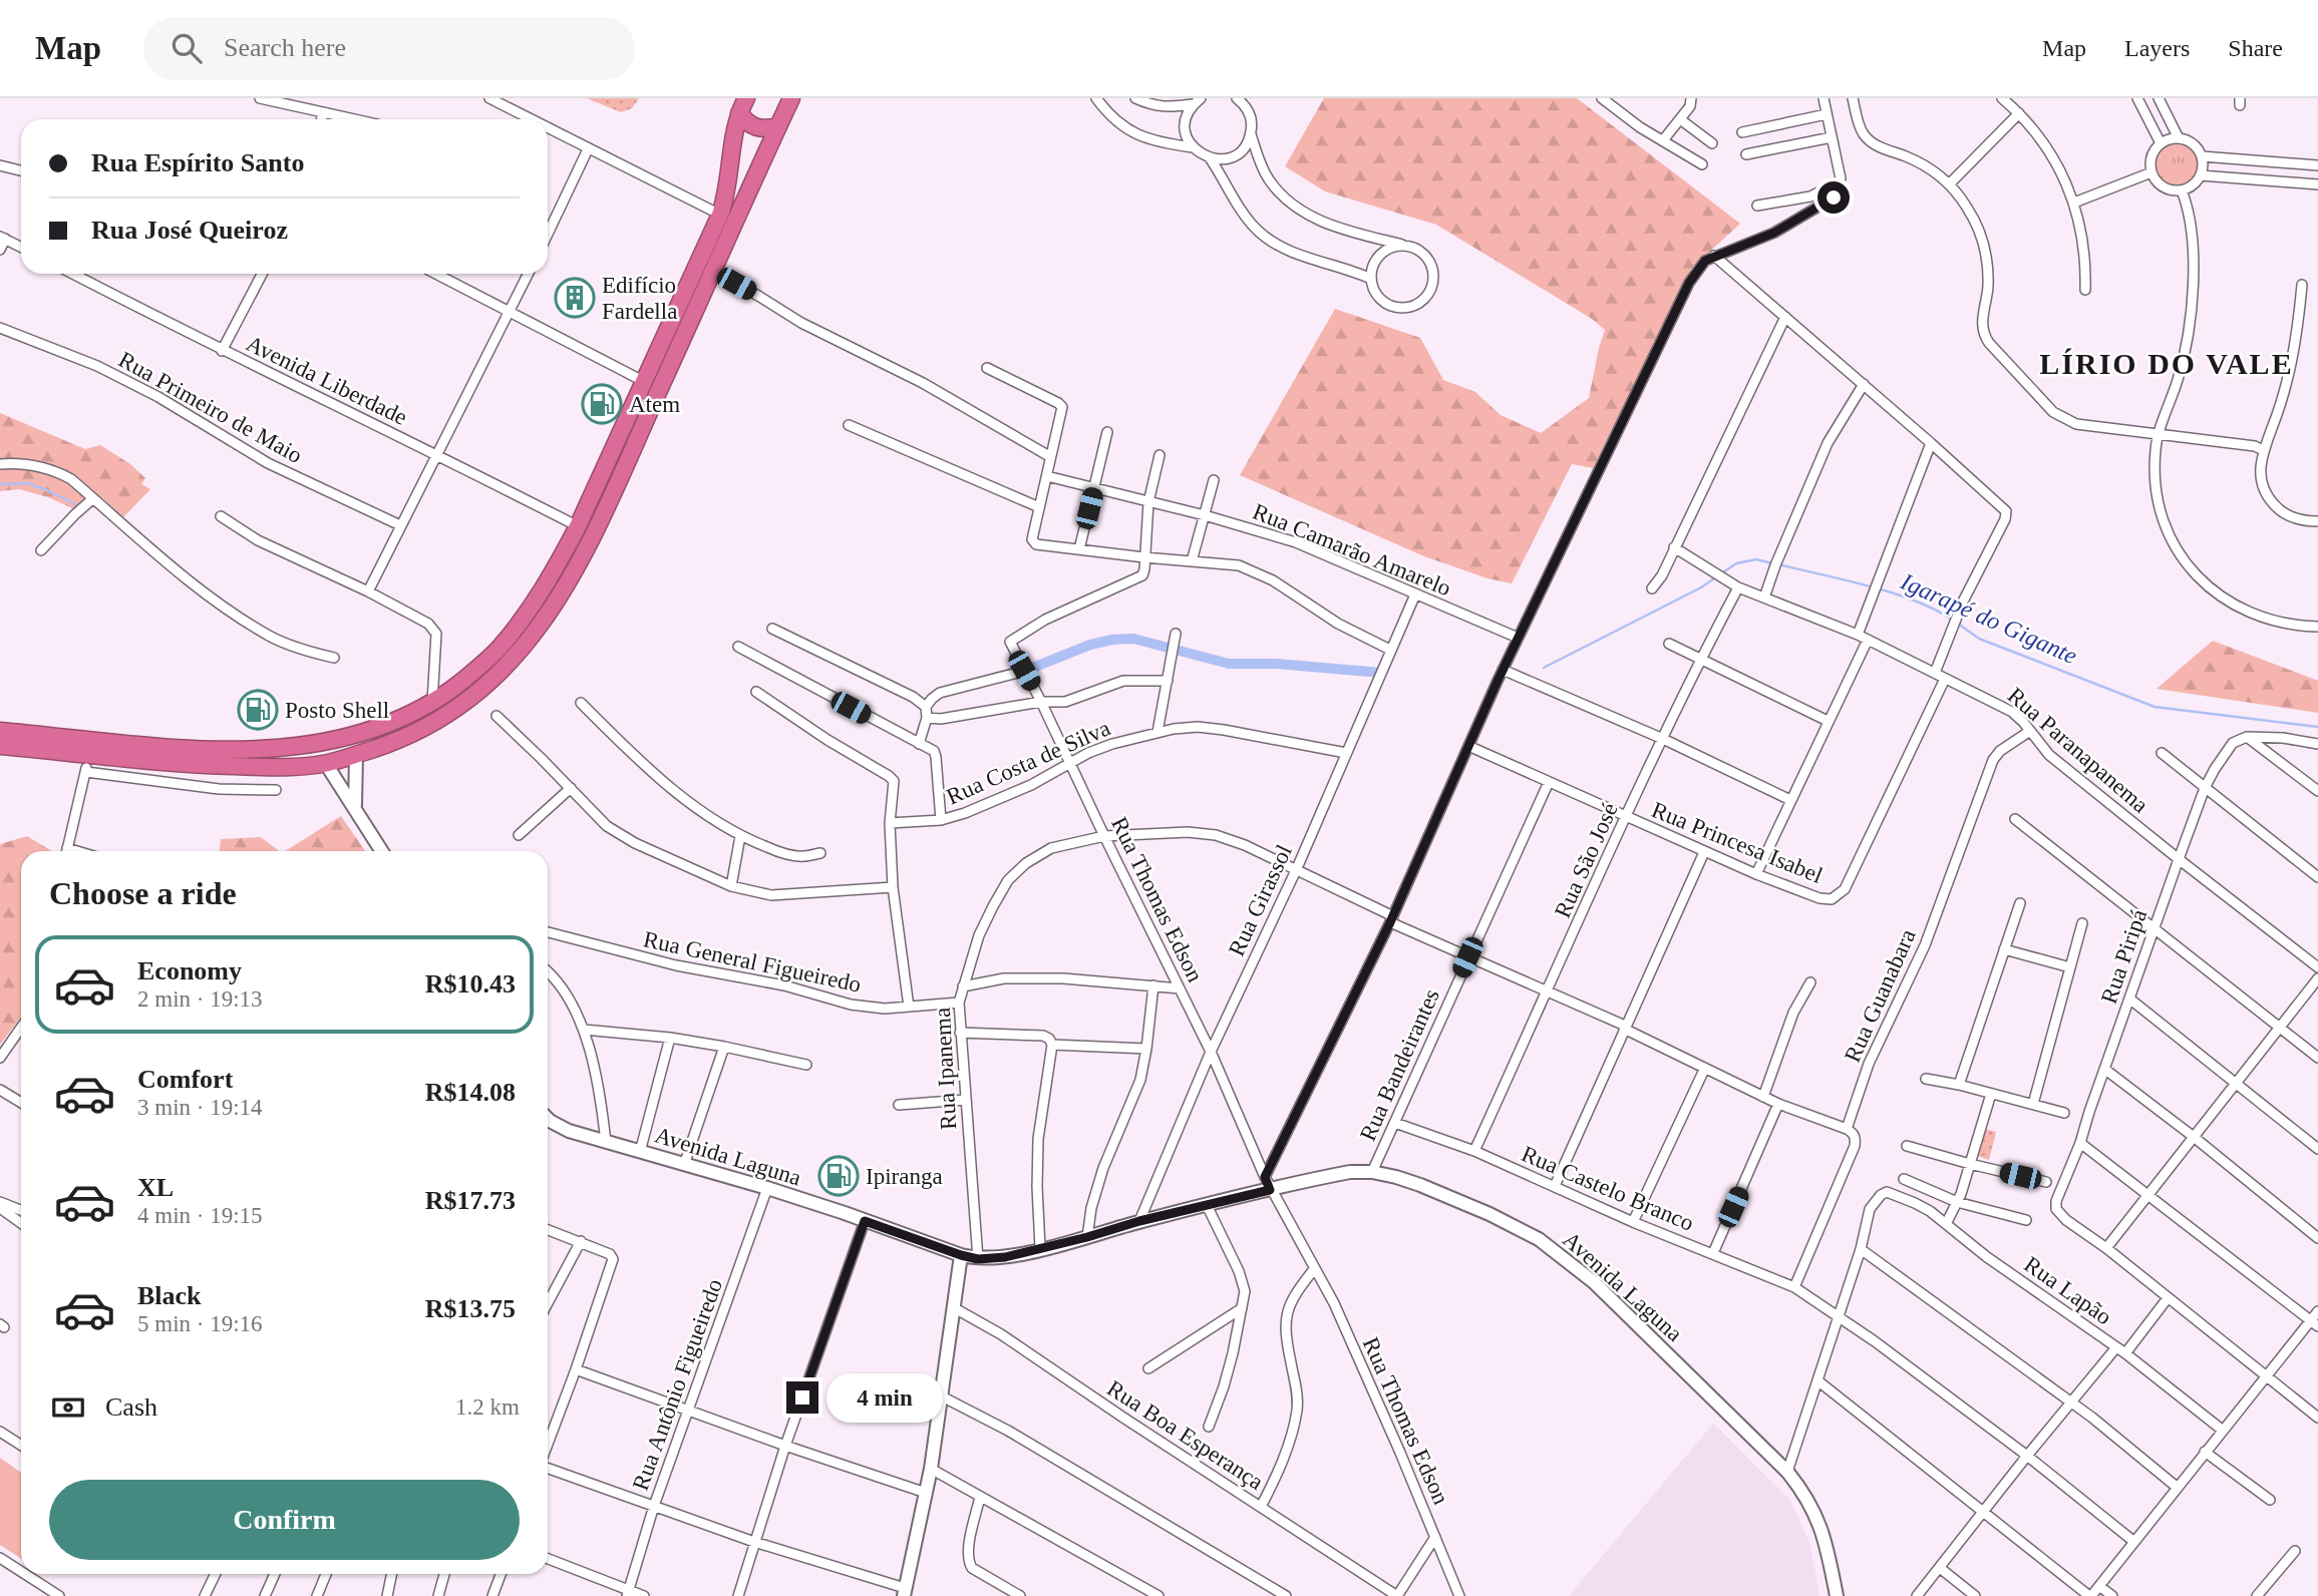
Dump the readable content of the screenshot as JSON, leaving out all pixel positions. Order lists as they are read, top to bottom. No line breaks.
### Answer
{"streets":{"main road":["Avenida Laguna"],"street":["Avenida Liberdade","Rua Primeiro de Maio","Rua Camarão Amarelo","Rua Paranapanema","Rua Costa de Silva","Rua Princesa Isabel","Rua São José","Rua Thomas Edson","Rua Girassol","Rua Piripá","Rua General Figueiredo","Rua Guanabara","Rua Bandeirantes","Rua Ipanema","Rua Castelo Branco","Rua Lapão","Rua Antônio Figueiredo","Rua Boa Esperança"]},"crossings":[["Rua Camarão Amarelo","Rua Girassol"],["Rua Paranapanema","Rua Princesa Isabel"],["Rua Paranapanema","Rua São José"],["Rua Paranapanema","Rua Piripá"],["Rua Paranapanema","Rua Guanabara"],["Rua Costa de Silva","Rua Thomas Edson"],["Rua Costa de Silva","Rua Girassol"],["Rua Princesa Isabel","Rua São José"],["Rua Princesa Isabel","Rua Bandeirantes"],["Rua São José","Rua Ipanema"],["Rua São José","Rua Castelo Branco"],["Rua Thomas Edson","Rua Girassol"],["Rua Thomas Edson","Rua Ipanema"],["Rua Thomas Edson","Avenida Laguna"],["Rua Girassol","Rua Ipanema"],["Rua Girassol","Avenida Laguna"],["Rua General Figueiredo","Rua Ipanema"],["Rua Guanabara","Rua Ipanema"],["Rua Guanabara","Rua Castelo Branco"],["Rua Bandeirantes","Rua Ipanema"],["Rua Bandeirantes","Avenida Laguna"],["Rua Bandeirantes","Rua Castelo Branco"],["Rua Ipanema","Avenida Laguna"],["Avenida Laguna","Rua Antônio Figueiredo"]],"districts":["LÍRIO DO VALE"],"water":["Igarapé do Gigante"],"places":{"building":["Edifício Fardella"],"fuel station":["Atem","Posto Shell","Ipiranga"]},"page":{"header":"Map","search":"Search here","nav":["Map","Layers","Share"],"banner":["Rua Espírito Santo","Rua José Queiroz"],"heading":"Choose a ride","list":[{"name":"Economy","note":"2 min · 19:13","value":"R$10.43"},{"name":"Comfort","note":"3 min · 19:14","value":"R$14.08"},{"name":"XL","note":"4 min · 19:15","value":"R$17.73"},{"name":"Black","note":"5 min · 19:16","value":"R$13.75"}],"pay":["Cash","1.2 km"],"bubble":"4 min","buttons":"Confirm"}}
